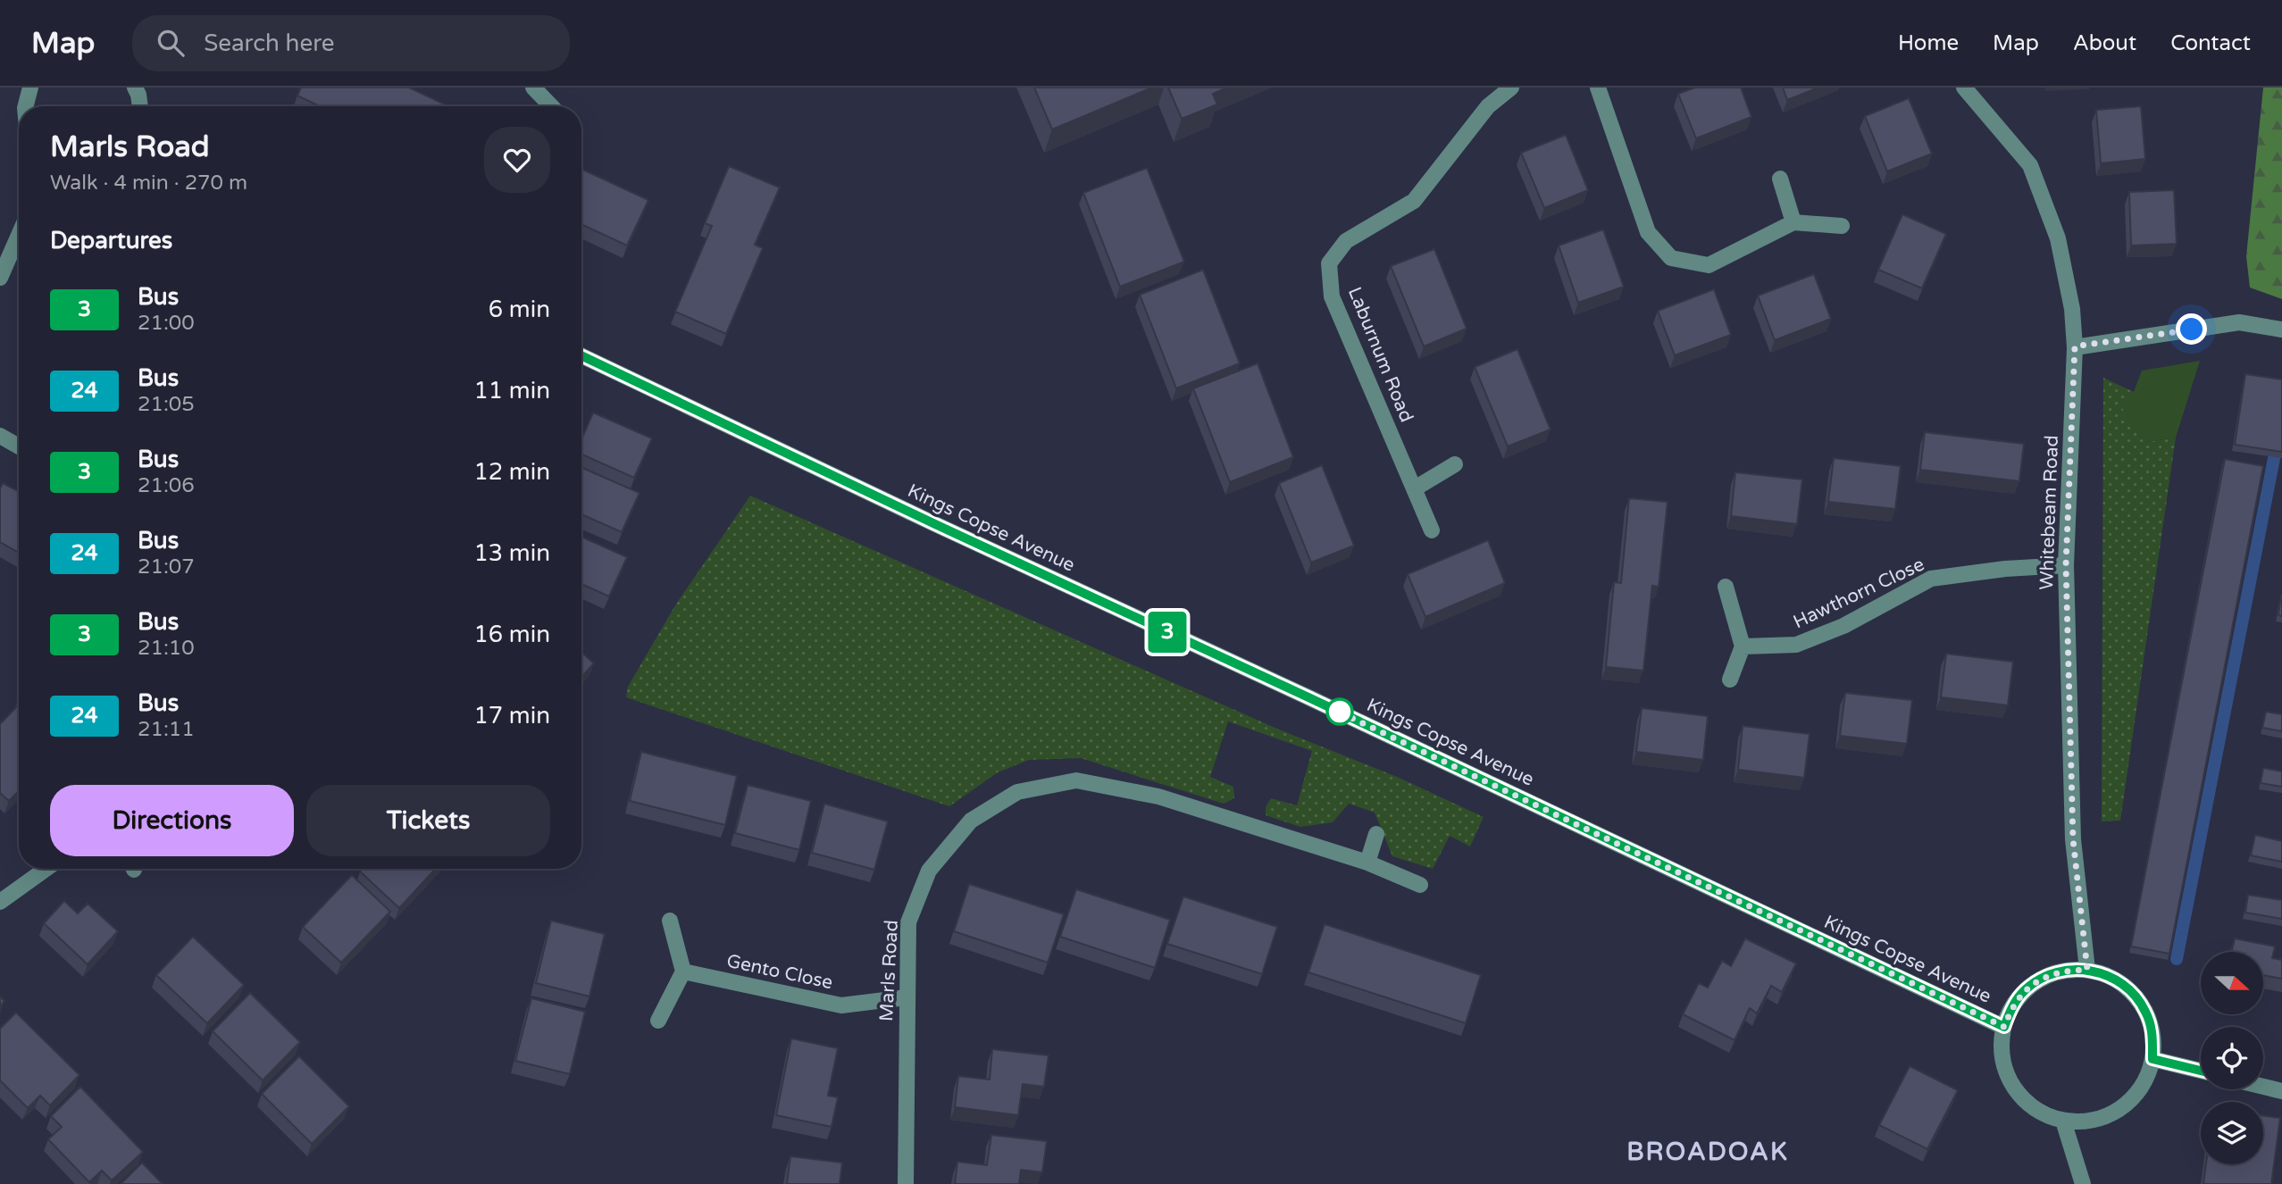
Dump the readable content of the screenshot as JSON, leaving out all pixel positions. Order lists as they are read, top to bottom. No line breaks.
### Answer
{"streets":{"street":["Laburnum Road","Whitebeam Road","Kings Copse Avenue","Hawthorn Close","Marls Road","Gento Close"]},"crossings":[["Whitebeam Road","Kings Copse Avenue"],["Whitebeam Road","Hawthorn Close"],["Marls Road","Gento Close"]],"districts":["BROADOAK"],"lines":["bus line 3"],"north":"right","page":{"header":"Map","search":"Search here","nav":["Home","Map","About","Contact"],"on_map":"3","heading":[["Marls Road","Walk · 4 min · 270 m"],"Departures"],"list":[{"mark":"3","name":"Bus","note":"21:00","value":"6 min"},{"mark":"24","name":"Bus","note":"21:05","value":"11 min"},{"mark":"3","name":"Bus","note":"21:06","value":"12 min"},{"mark":"24","name":"Bus","note":"21:07","value":"13 min"},{"mark":"3","name":"Bus","note":"21:10","value":"16 min"},{"mark":"24","name":"Bus","note":"21:11","value":"17 min"}],"buttons":["Directions","Tickets"]}}
